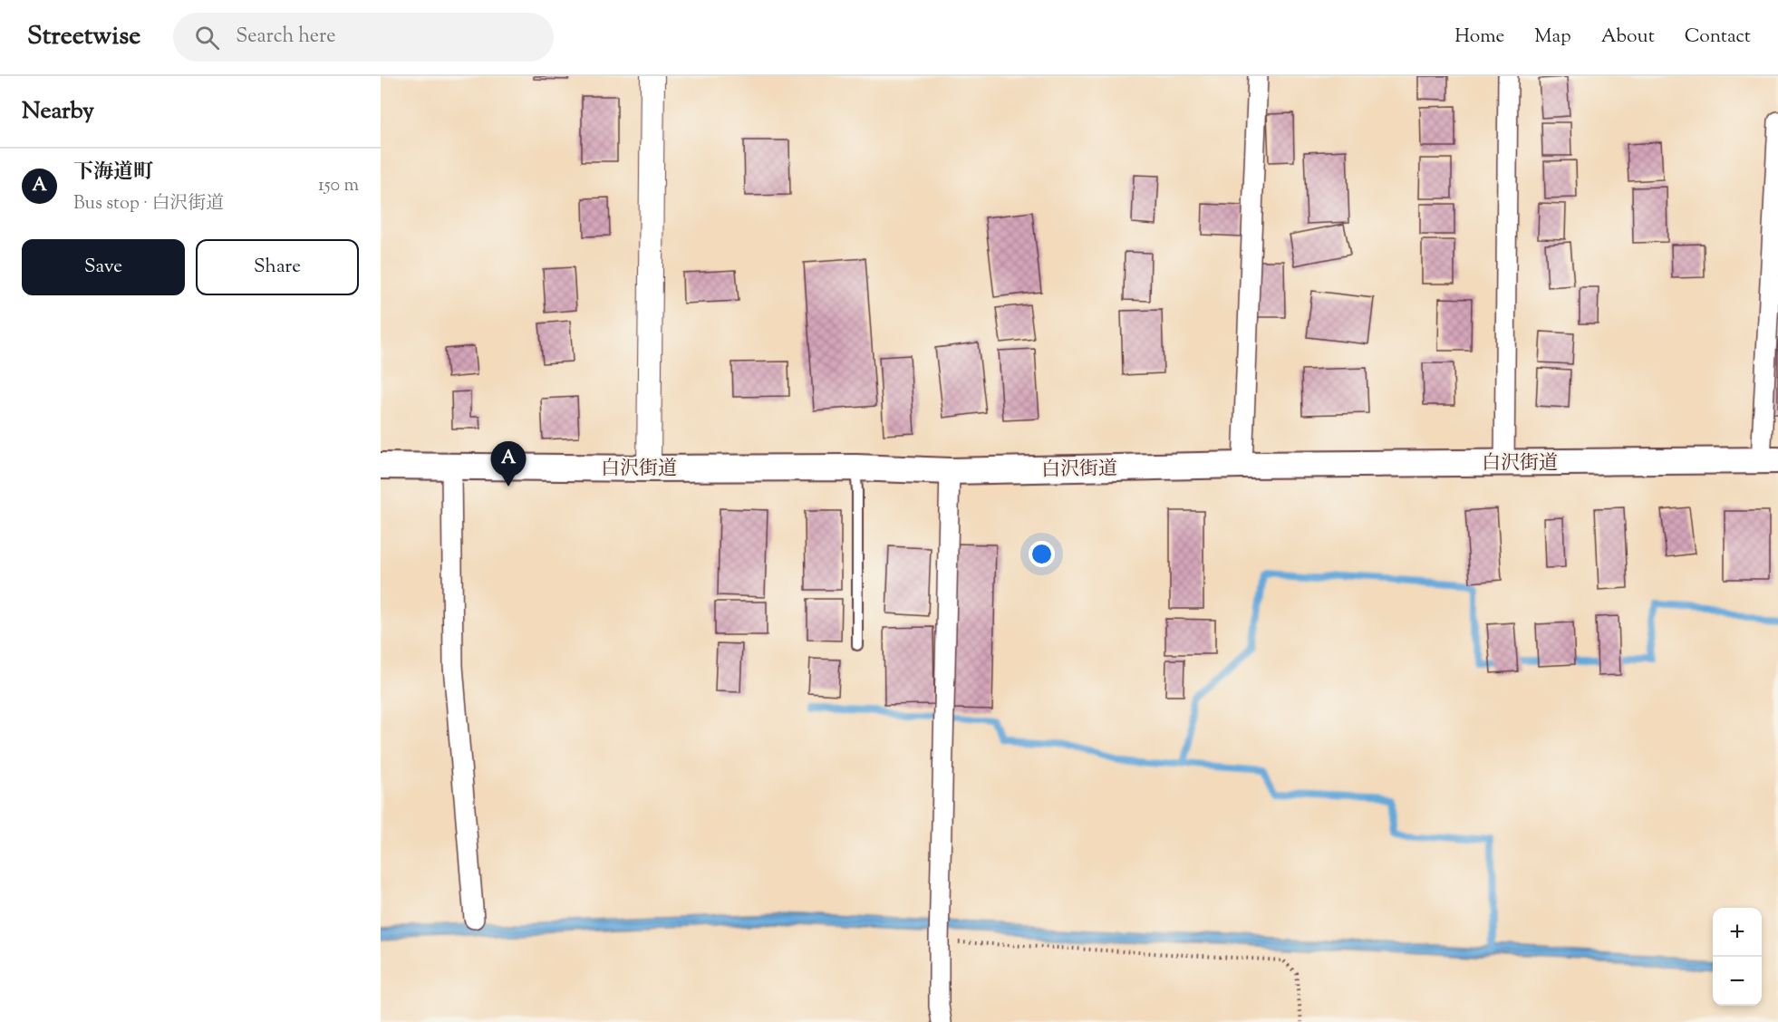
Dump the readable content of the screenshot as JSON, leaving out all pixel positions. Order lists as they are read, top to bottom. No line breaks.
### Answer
{"streets":{"main road":["白沢街道"]},"page":{"header":"Streetwise","search":"Search here","nav":["Home","Map","About","Contact"],"heading":"Nearby","list":[{"mark":"A","name":"下海道町","note":"Bus stop · 白沢街道","value":"150 m"}],"buttons":["Save","Share"],"pins":"A","map_buttons":["+","−"]}}
